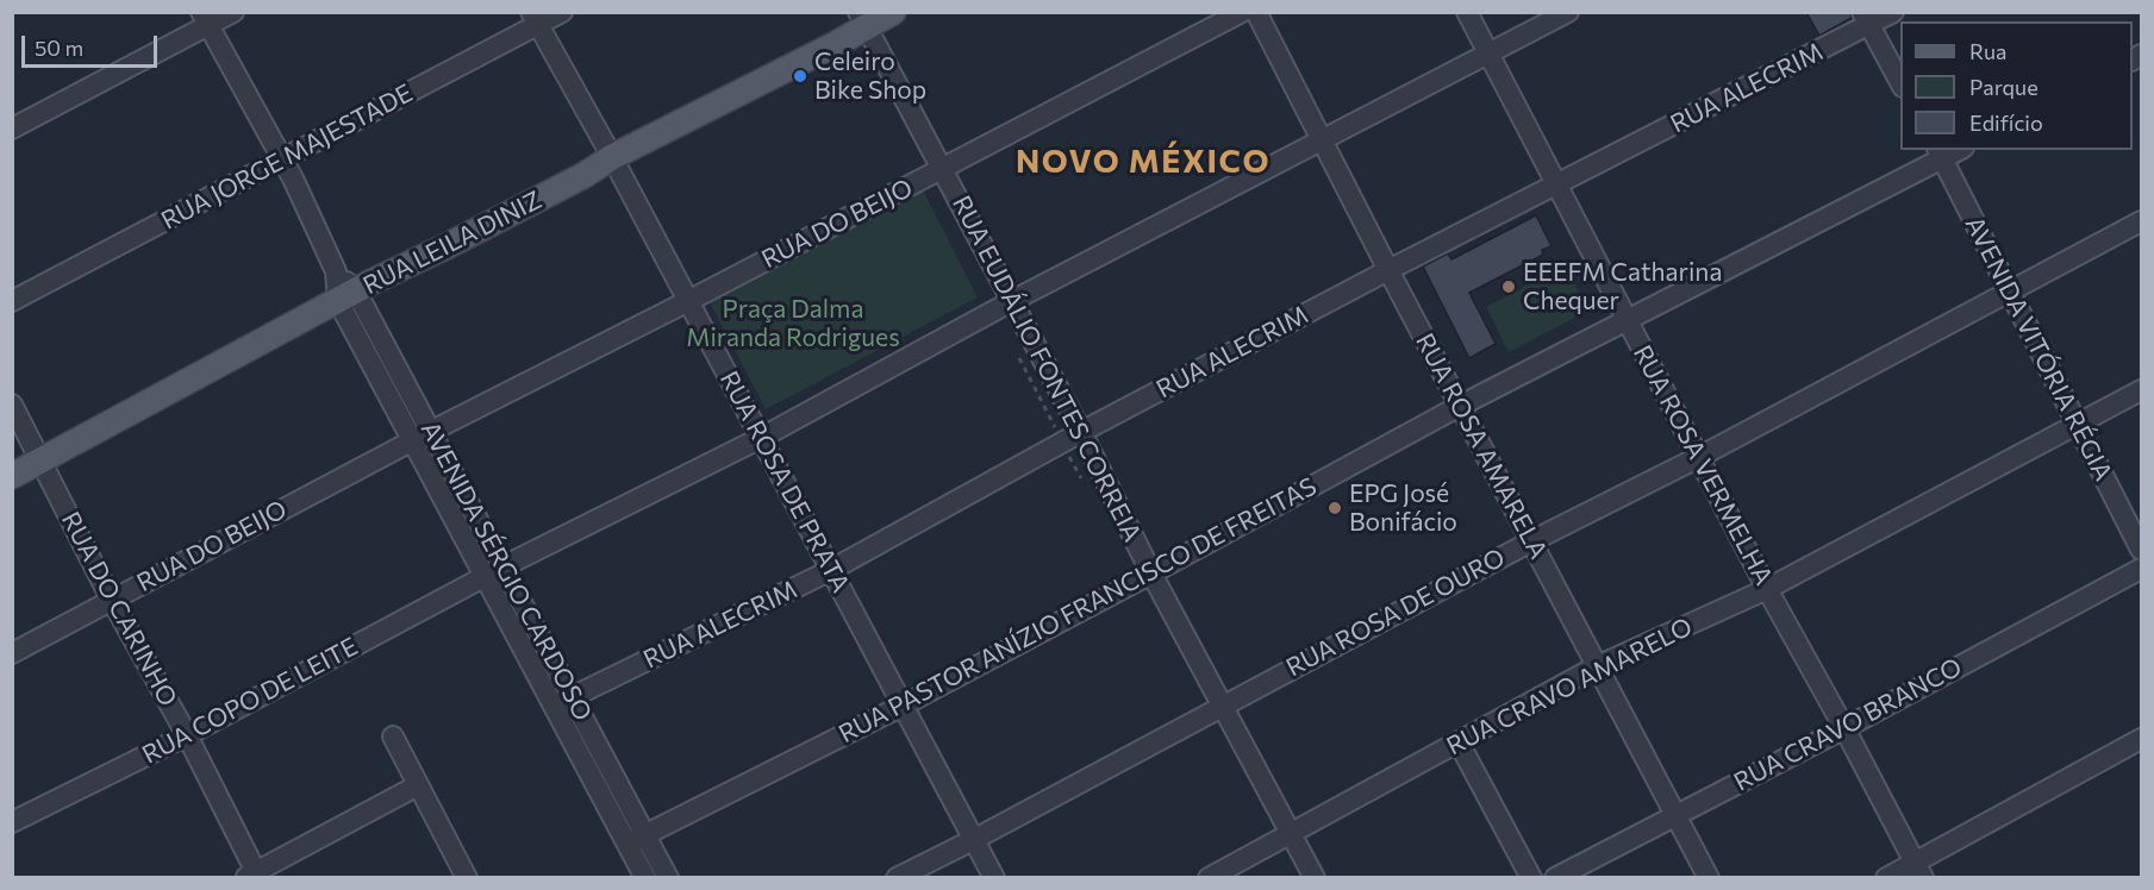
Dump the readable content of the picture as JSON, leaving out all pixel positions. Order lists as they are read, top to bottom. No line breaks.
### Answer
{"streets":{"main road":["RUA LEILA DINIZ"],"street":["RUA ALECRIM","RUA JORGE MAJESTADE","RUA DO BEIJO","AVENIDA VITÓRIA RÉGIA","RUA EUDÁLIO FONTES CORREIA","RUA ROSA AMARELA","RUA ROSA VERMELHA","RUA ROSA DE PRATA","AVENIDA SÉRGIO CARDOSO","RUA DO CARINHO","RUA PASTOR ANÍZIO FRANCISCO DE FREITAS","RUA ROSA DE OURO","RUA CRAVO AMARELO","RUA COPO DE LEITE","RUA CRAVO BRANCO"]},"crossings":[["RUA ALECRIM","RUA EUDÁLIO FONTES CORREIA"],["RUA ALECRIM","RUA ROSA AMARELA"],["RUA ALECRIM","RUA ROSA VERMELHA"],["RUA ALECRIM","RUA ROSA DE PRATA"],["RUA ALECRIM","AVENIDA SÉRGIO CARDOSO"],["RUA JORGE MAJESTADE","RUA ROSA DE PRATA"],["RUA JORGE MAJESTADE","AVENIDA SÉRGIO CARDOSO"],["RUA DO BEIJO","RUA EUDÁLIO FONTES CORREIA"],["RUA DO BEIJO","RUA ROSA DE PRATA"],["RUA DO BEIJO","AVENIDA SÉRGIO CARDOSO"],["RUA DO BEIJO","RUA DO CARINHO"],["RUA LEILA DINIZ","RUA EUDÁLIO FONTES CORREIA"],["RUA LEILA DINIZ","RUA ROSA DE PRATA"],["RUA LEILA DINIZ","AVENIDA SÉRGIO CARDOSO"],["RUA LEILA DINIZ","RUA DO CARINHO"],["AVENIDA VITÓRIA RÉGIA","RUA PASTOR ANÍZIO FRANCISCO DE FREITAS"],["AVENIDA VITÓRIA RÉGIA","RUA ROSA DE OURO"],["AVENIDA VITÓRIA RÉGIA","RUA CRAVO AMARELO"],["RUA EUDÁLIO FONTES CORREIA","RUA PASTOR ANÍZIO FRANCISCO DE FREITAS"],["RUA EUDÁLIO FONTES CORREIA","RUA ROSA DE OURO"],["RUA EUDÁLIO FONTES CORREIA","RUA CRAVO AMARELO"],["RUA EUDÁLIO FONTES CORREIA","RUA COPO DE LEITE"],["RUA ROSA AMARELA","RUA PASTOR ANÍZIO FRANCISCO DE FREITAS"],["RUA ROSA AMARELA","RUA ROSA DE OURO"],["RUA ROSA AMARELA","RUA CRAVO AMARELO"],["RUA ROSA AMARELA","RUA COPO DE LEITE"],["RUA ROSA AMARELA","RUA CRAVO BRANCO"],["RUA ROSA VERMELHA","RUA PASTOR ANÍZIO FRANCISCO DE FREITAS"],["RUA ROSA VERMELHA","RUA ROSA DE OURO"],["RUA ROSA VERMELHA","RUA CRAVO AMARELO"],["RUA ROSA VERMELHA","RUA COPO DE LEITE"],["RUA ROSA VERMELHA","RUA CRAVO BRANCO"],["RUA ROSA DE PRATA","RUA PASTOR ANÍZIO FRANCISCO DE FREITAS"],["RUA ROSA DE PRATA","RUA ROSA DE OURO"],["RUA ROSA DE PRATA","RUA COPO DE LEITE"],["AVENIDA SÉRGIO CARDOSO","RUA PASTOR ANÍZIO FRANCISCO DE FREITAS"],["AVENIDA SÉRGIO CARDOSO","RUA COPO DE LEITE"],["RUA DO CARINHO","RUA COPO DE LEITE"]],"districts":["NOVO MÉXICO"],"parks":["Praça Dalma Miranda Rodrigues"],"places":["Celeiro Bike Shop","EEEFM Catharina Chequer","EPG José Bonifácio"],"legend":["Rua","Parque","Edifício"],"scale_bar":"50 m"}
